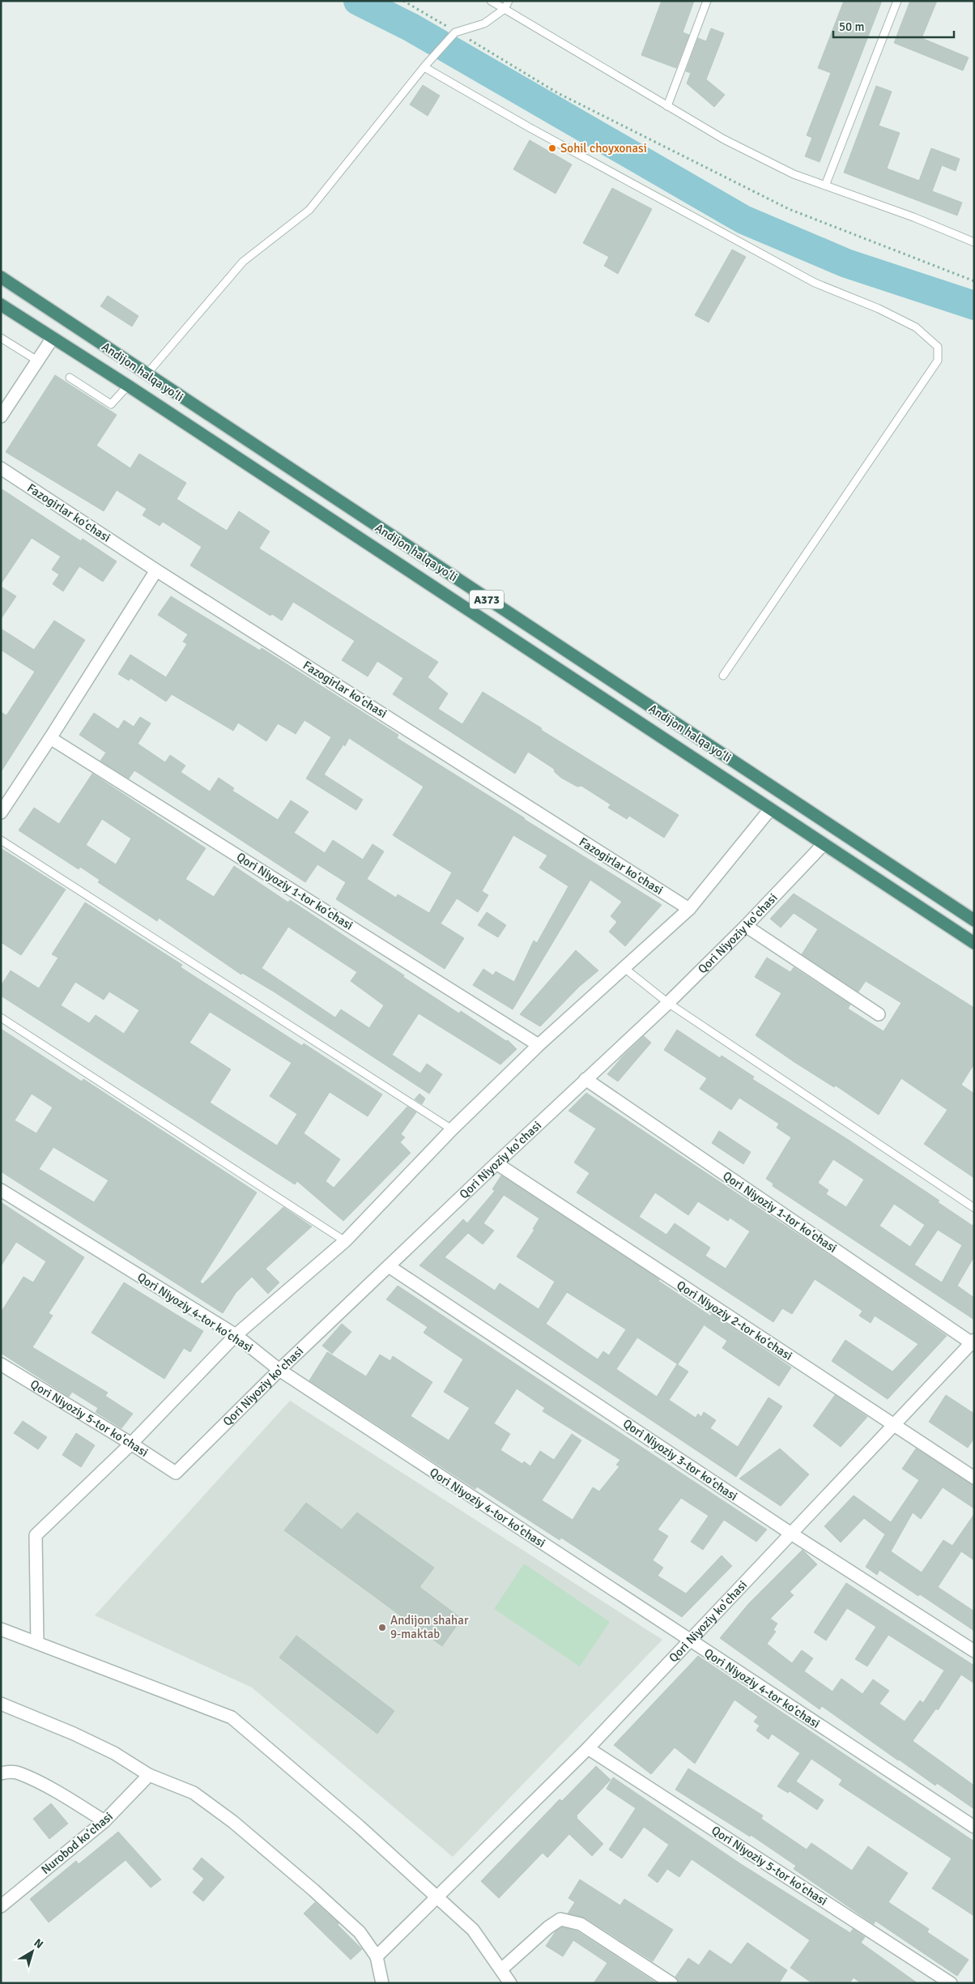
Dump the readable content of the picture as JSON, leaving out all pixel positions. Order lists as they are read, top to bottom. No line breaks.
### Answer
{"streets":{"highway":["Andijon halqa yo‘li","A373"],"street":["Fazogirlar koʻchasi","Qori Niyoziy 1-tor koʻchasi","Qori Niyoziy ko'chasi","Qori Niyoziy 4-tor koʻchasi","Qori Niyoziy 2-tor koʻchasi","Qori Niyoziy 5-tor ko'chasi","Qori Niyoziy 3-tor koʻchasi","Nurobod koʻchasi","Qori Niyoziy 5-tor koʻchasi"]},"crossings":[["Andijon halqa yo‘li","Qori Niyoziy ko'chasi"],["Qori Niyoziy 1-tor koʻchasi","Qori Niyoziy ko'chasi"],["Qori Niyoziy ko'chasi","Qori Niyoziy 4-tor koʻchasi"],["Qori Niyoziy ko'chasi","Qori Niyoziy 2-tor koʻchasi"],["Qori Niyoziy ko'chasi","Qori Niyoziy 5-tor ko'chasi"],["Qori Niyoziy ko'chasi","Qori Niyoziy 3-tor koʻchasi"],["Qori Niyoziy ko'chasi","Qori Niyoziy 5-tor koʻchasi"]],"places":["Sohil choyxonasi","Andijon shahar 9-maktab"],"scale_bar":"50 m","north":"top right"}
